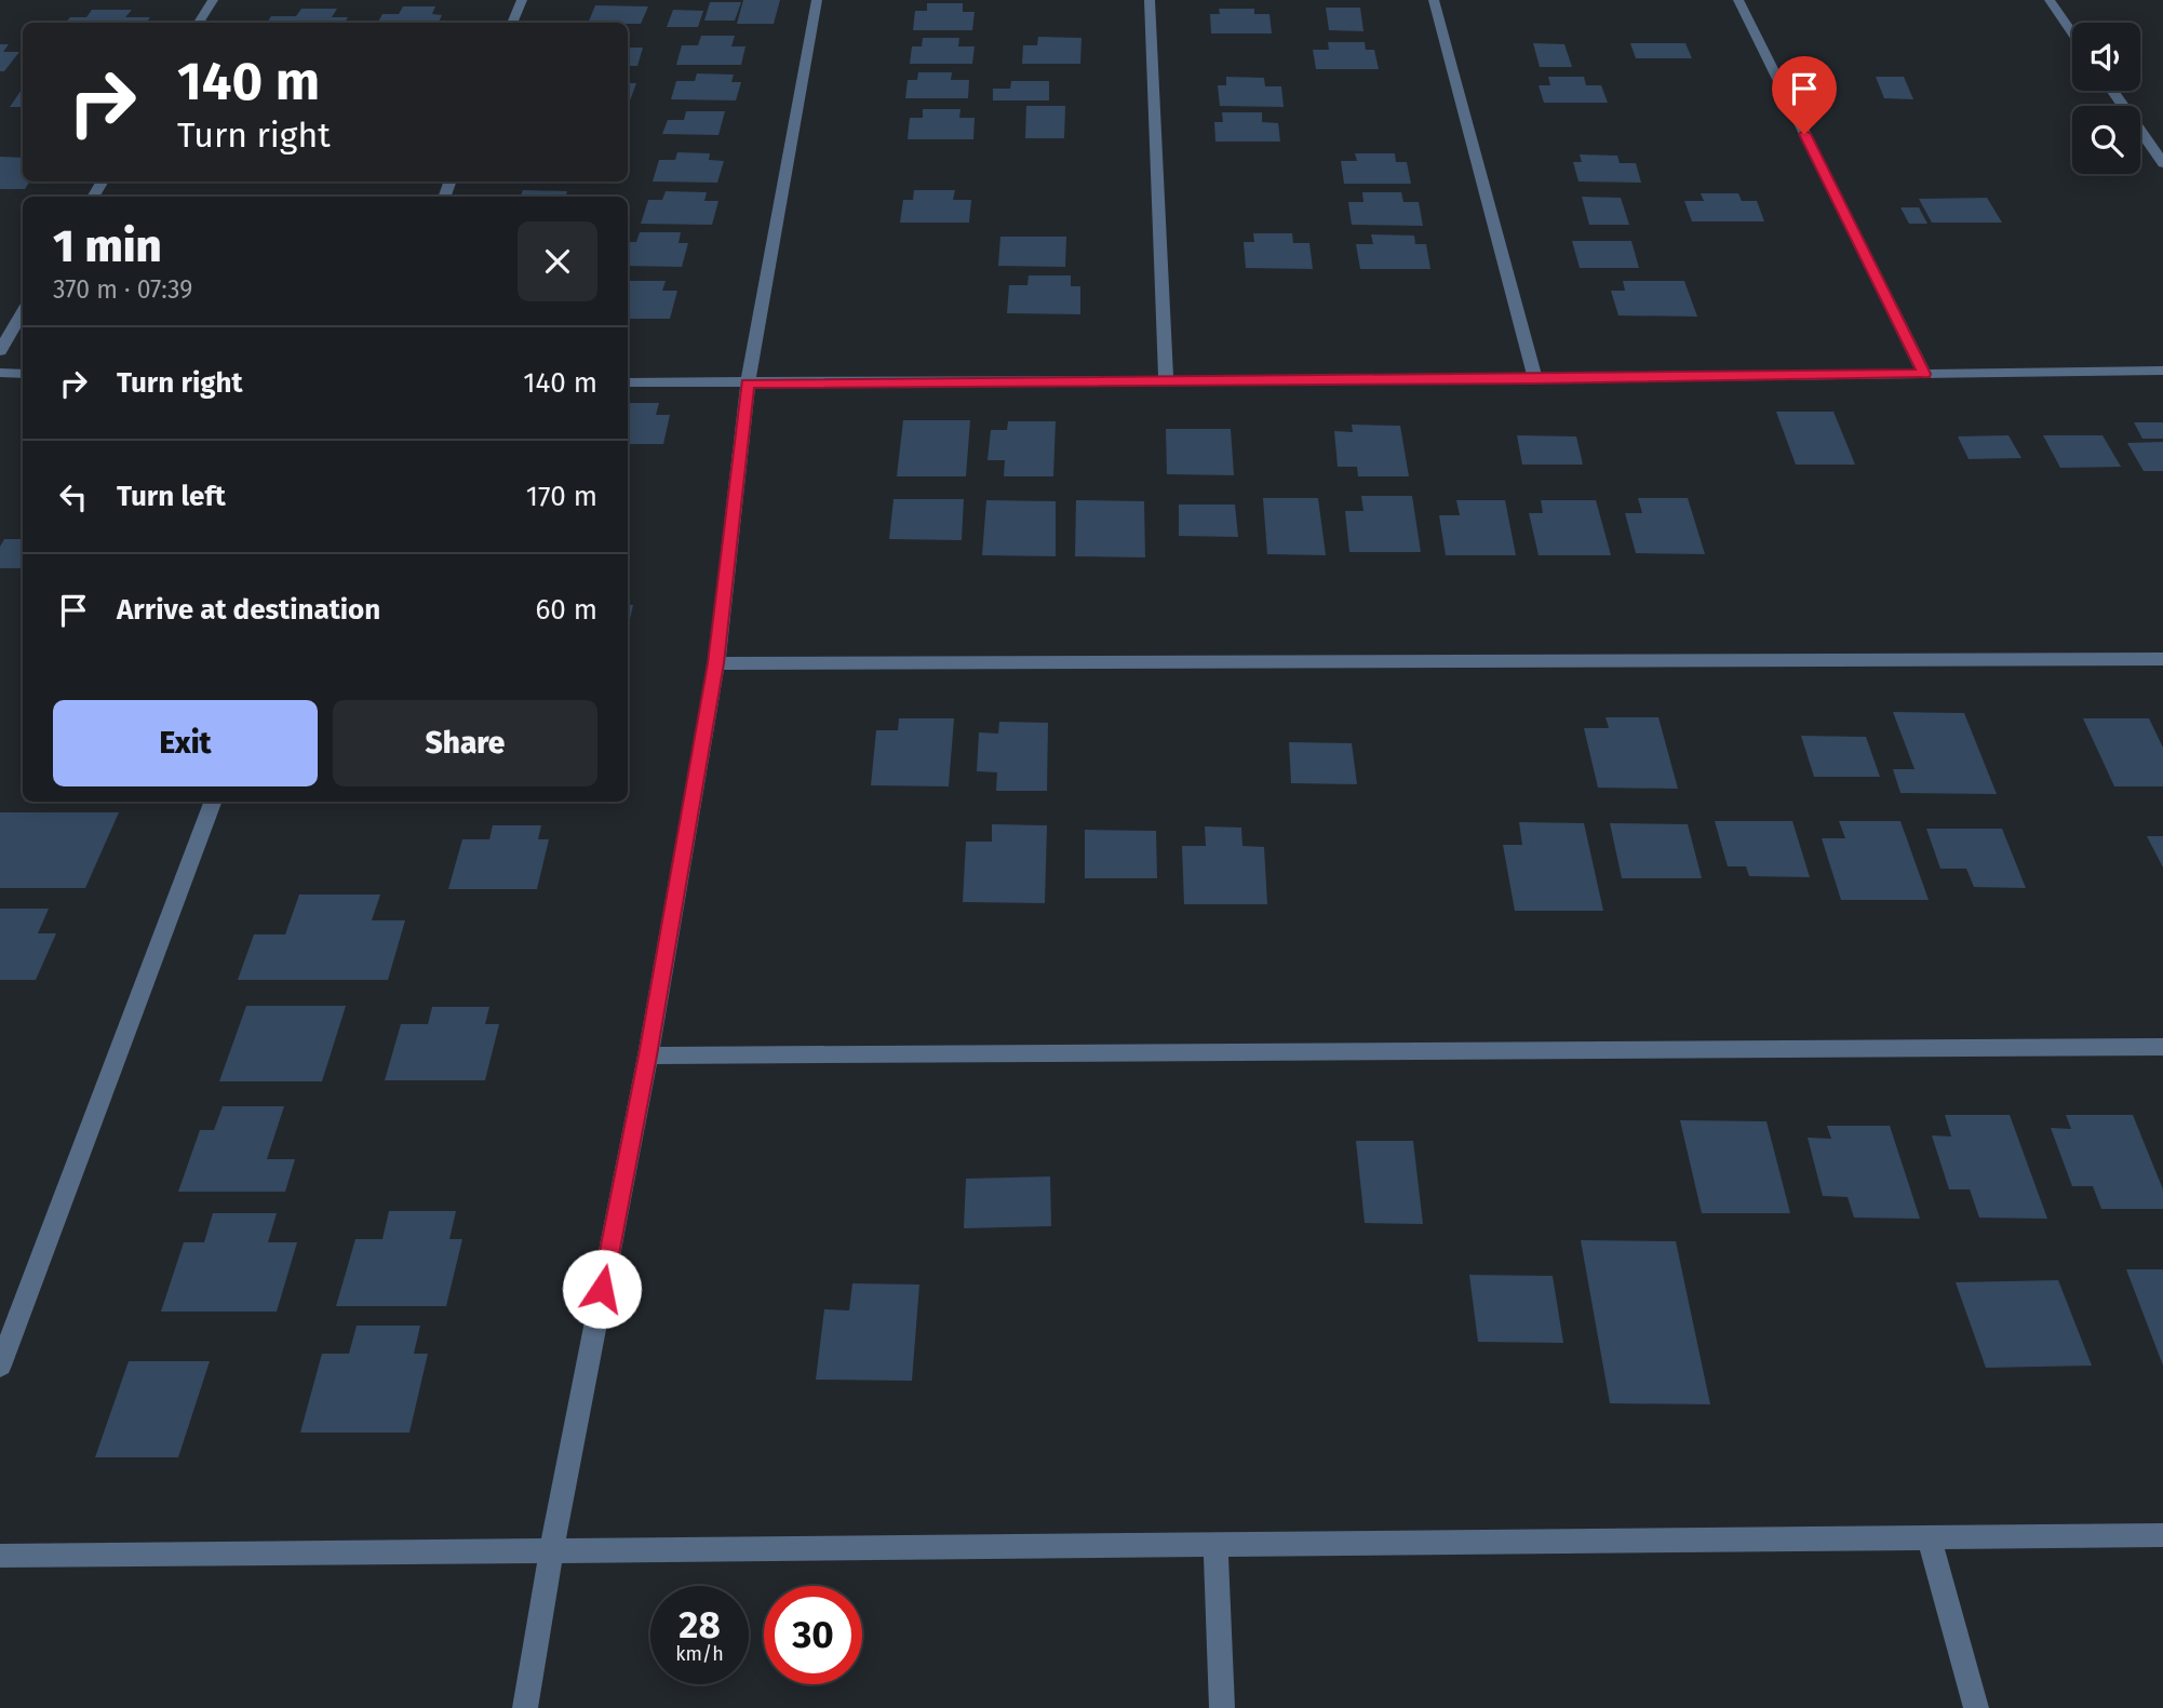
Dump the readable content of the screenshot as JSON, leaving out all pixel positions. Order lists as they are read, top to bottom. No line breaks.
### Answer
{"page":{"turn":["140 m","Turn right"],"heading":["1 min","370 m · 07:39"],"list":[{"name":"Turn right","value":"140 m"},{"name":"Turn left","value":"170 m"},{"name":"Arrive at destination","value":"60 m"}],"buttons":["Exit","Share"],"speed":"28 km/h","limit":"30"}}
